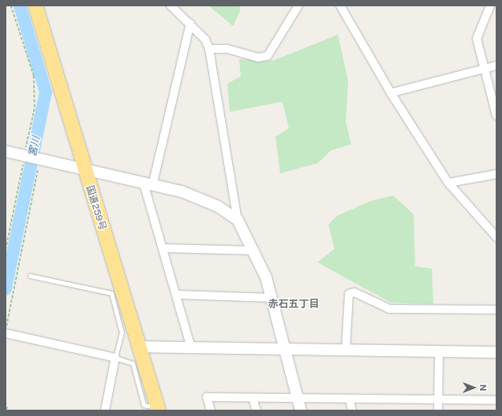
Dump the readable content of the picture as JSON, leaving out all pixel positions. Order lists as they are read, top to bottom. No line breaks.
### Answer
{"streets":{"highway":["国道259号"]},"districts":["赤石五丁目"],"water":["宮川"],"north":"right"}
